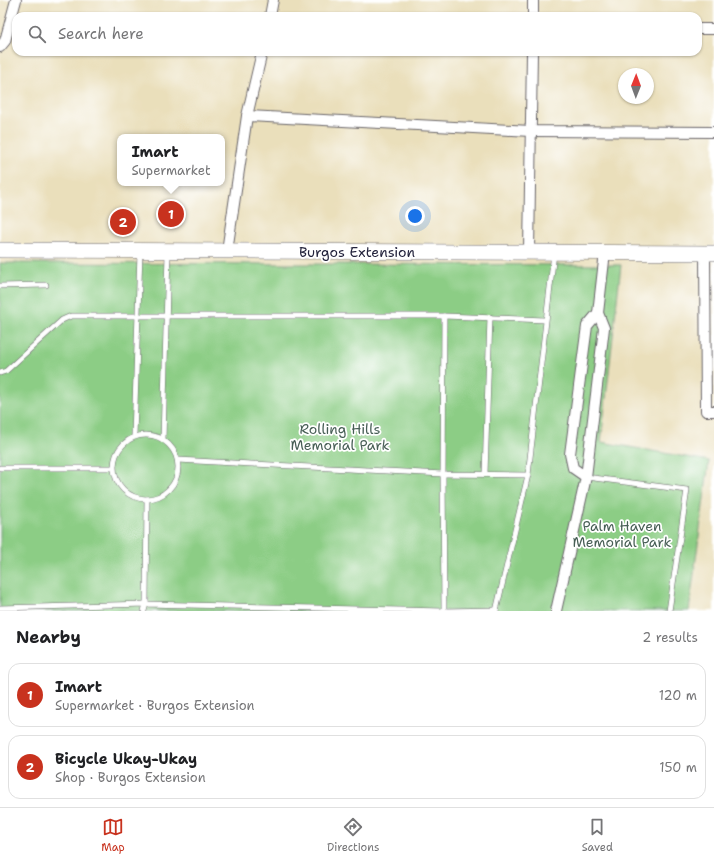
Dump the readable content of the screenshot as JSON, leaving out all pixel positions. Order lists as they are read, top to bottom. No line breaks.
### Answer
{"streets":{"main road":["Burgos Extension"]},"parks":["Rolling Hills Memorial Park","Palm Haven Memorial Park"],"north":"top","page":{"search":"Search here","popup":["Imart","Supermarket"],"pins":["1","2"],"heading":["Nearby","2 results"],"list":[{"mark":"1","name":"Imart","note":"Supermarket · Burgos Extension","value":"120 m"},{"mark":"2","name":"Bicycle Ukay-Ukay","note":"Shop · Burgos Extension","value":"150 m"}],"nav":["Map","Directions","Saved"]}}
